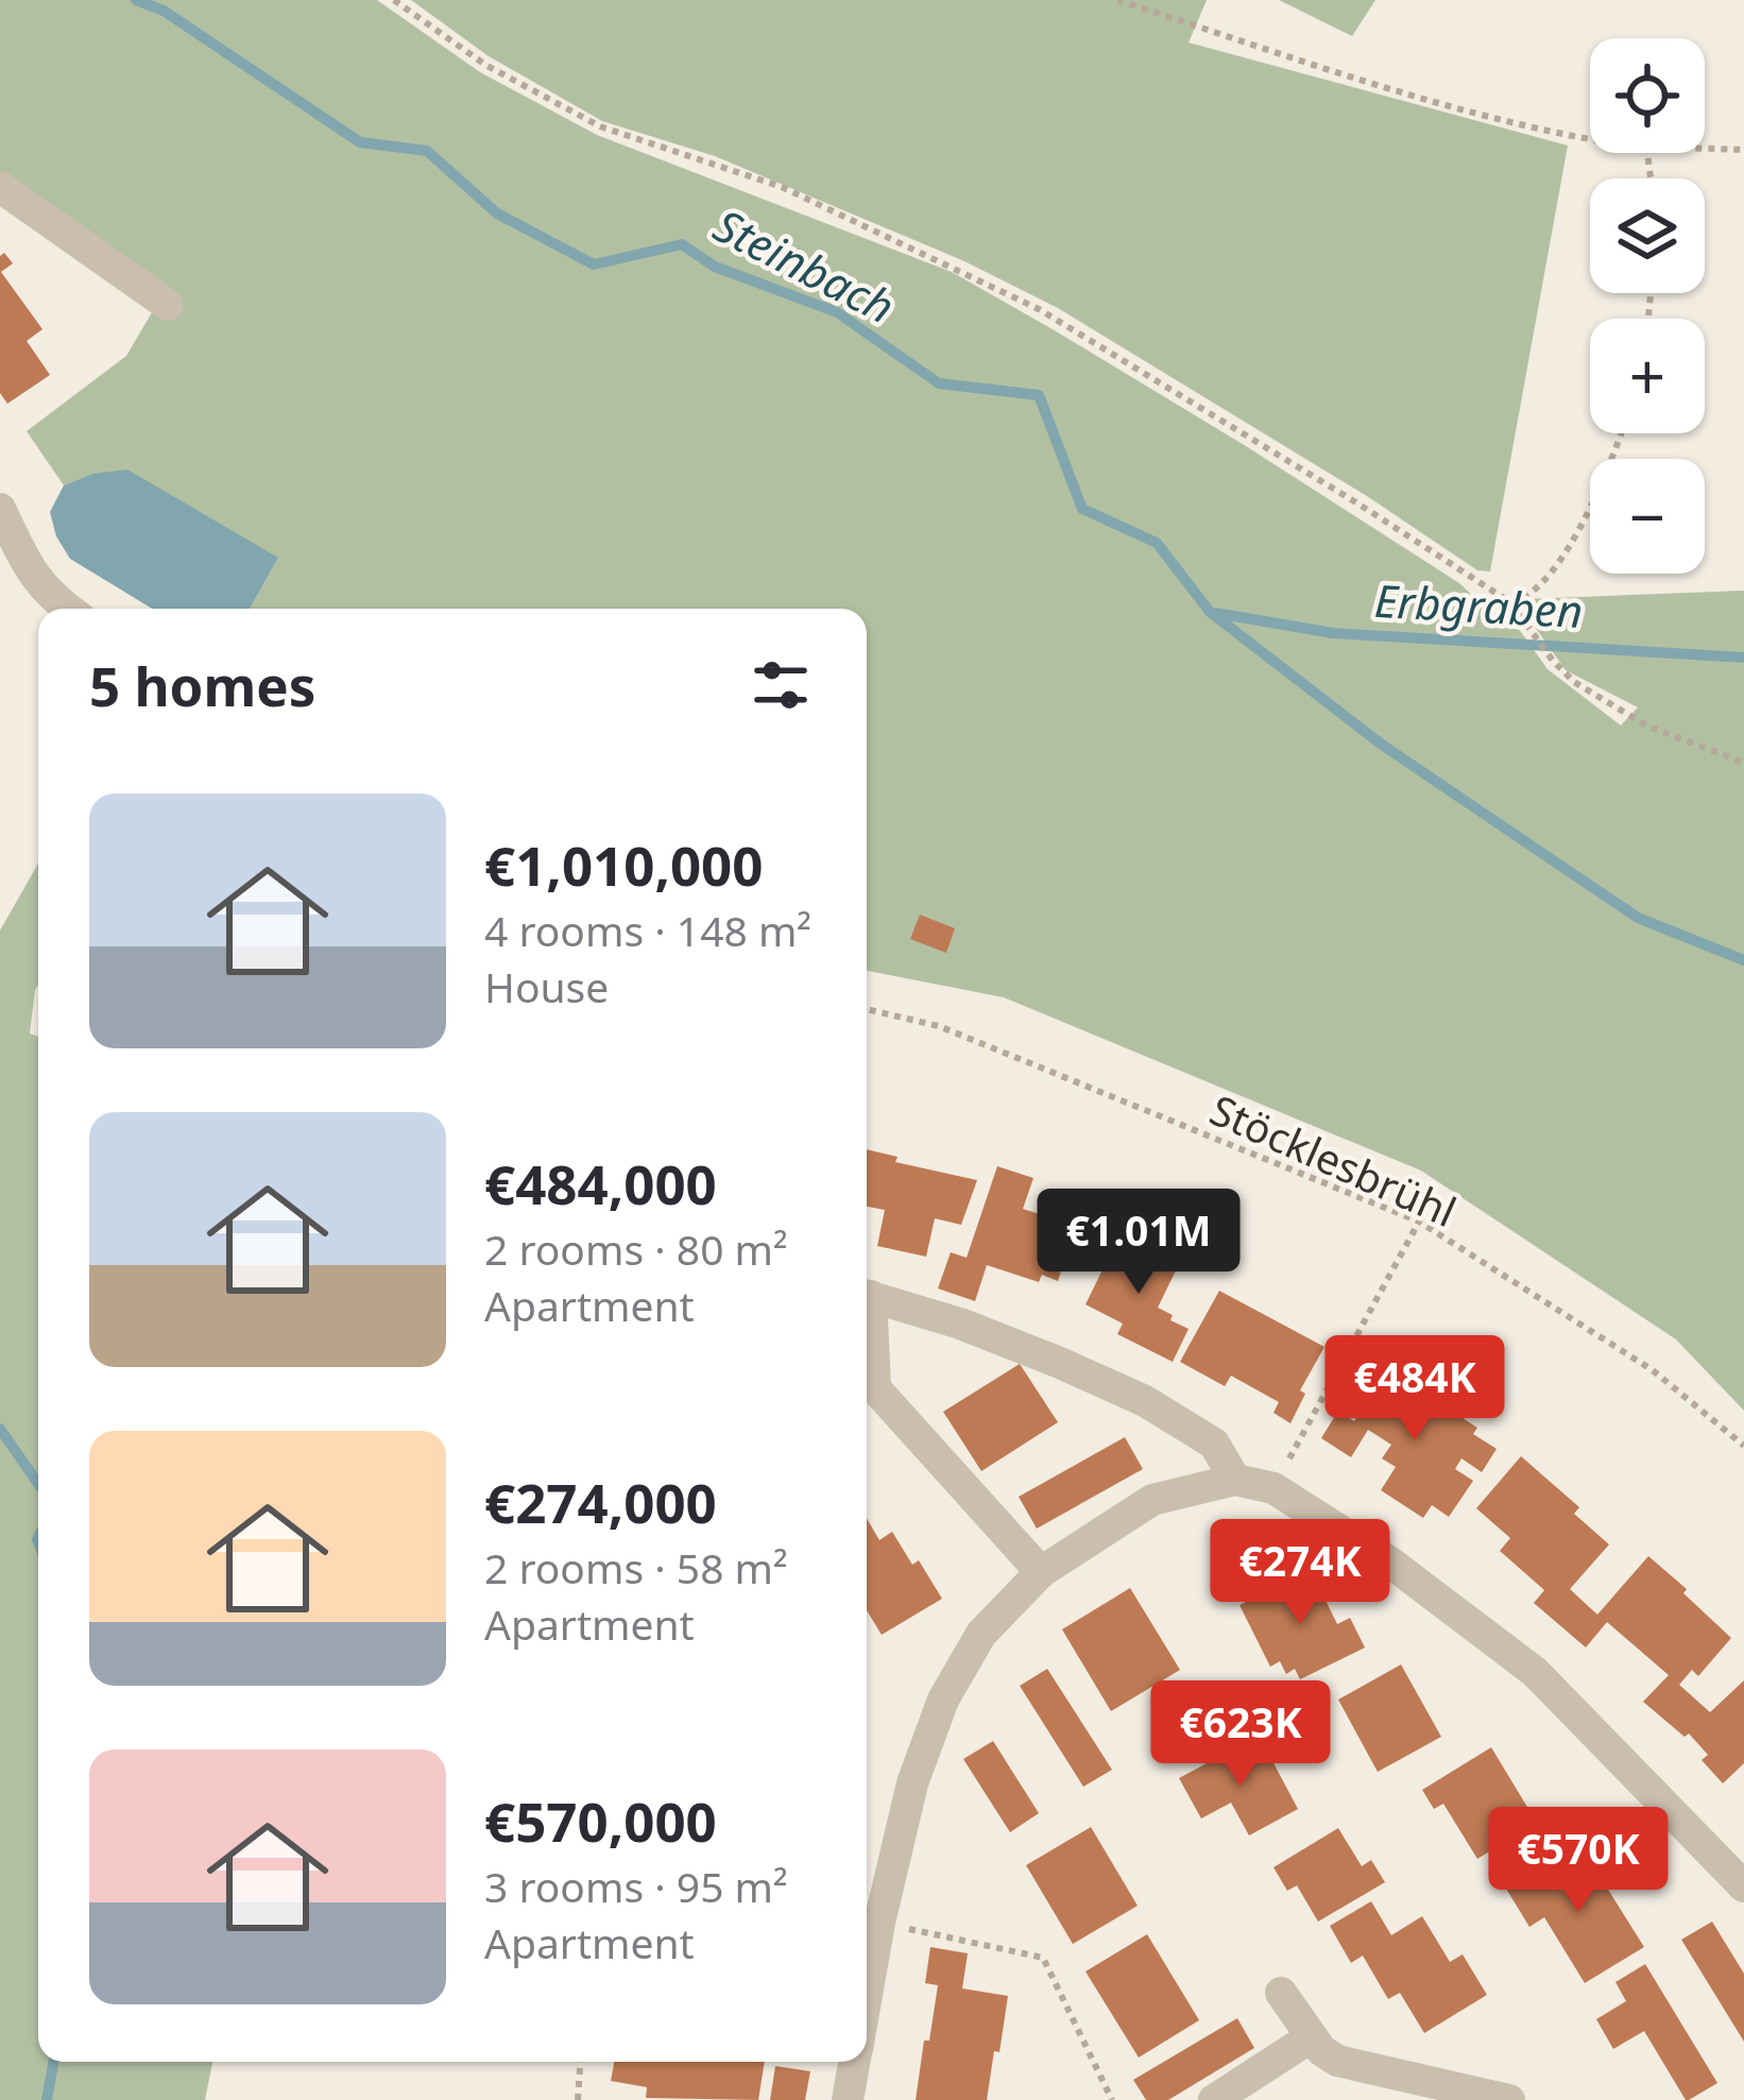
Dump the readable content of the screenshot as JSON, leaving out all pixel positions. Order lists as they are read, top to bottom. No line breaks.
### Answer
{"streets":{"path":["Stöcklesbrühl"]},"water":["Steinbach","Erbgraben"],"page":{"map_buttons":["+","−"],"heading":"5 homes","list":[{"name":"€1,010,000","note":"4 rooms · 148 m² · House"},{"name":"€484,000","note":"2 rooms · 80 m² · Apartment"},{"name":"€274,000","note":"2 rooms · 58 m² · Apartment"},{"name":"€570,000","note":"3 rooms · 95 m² · Apartment"}],"price":["€1.01M","€484K","€274K","€623K","€570K"]}}
